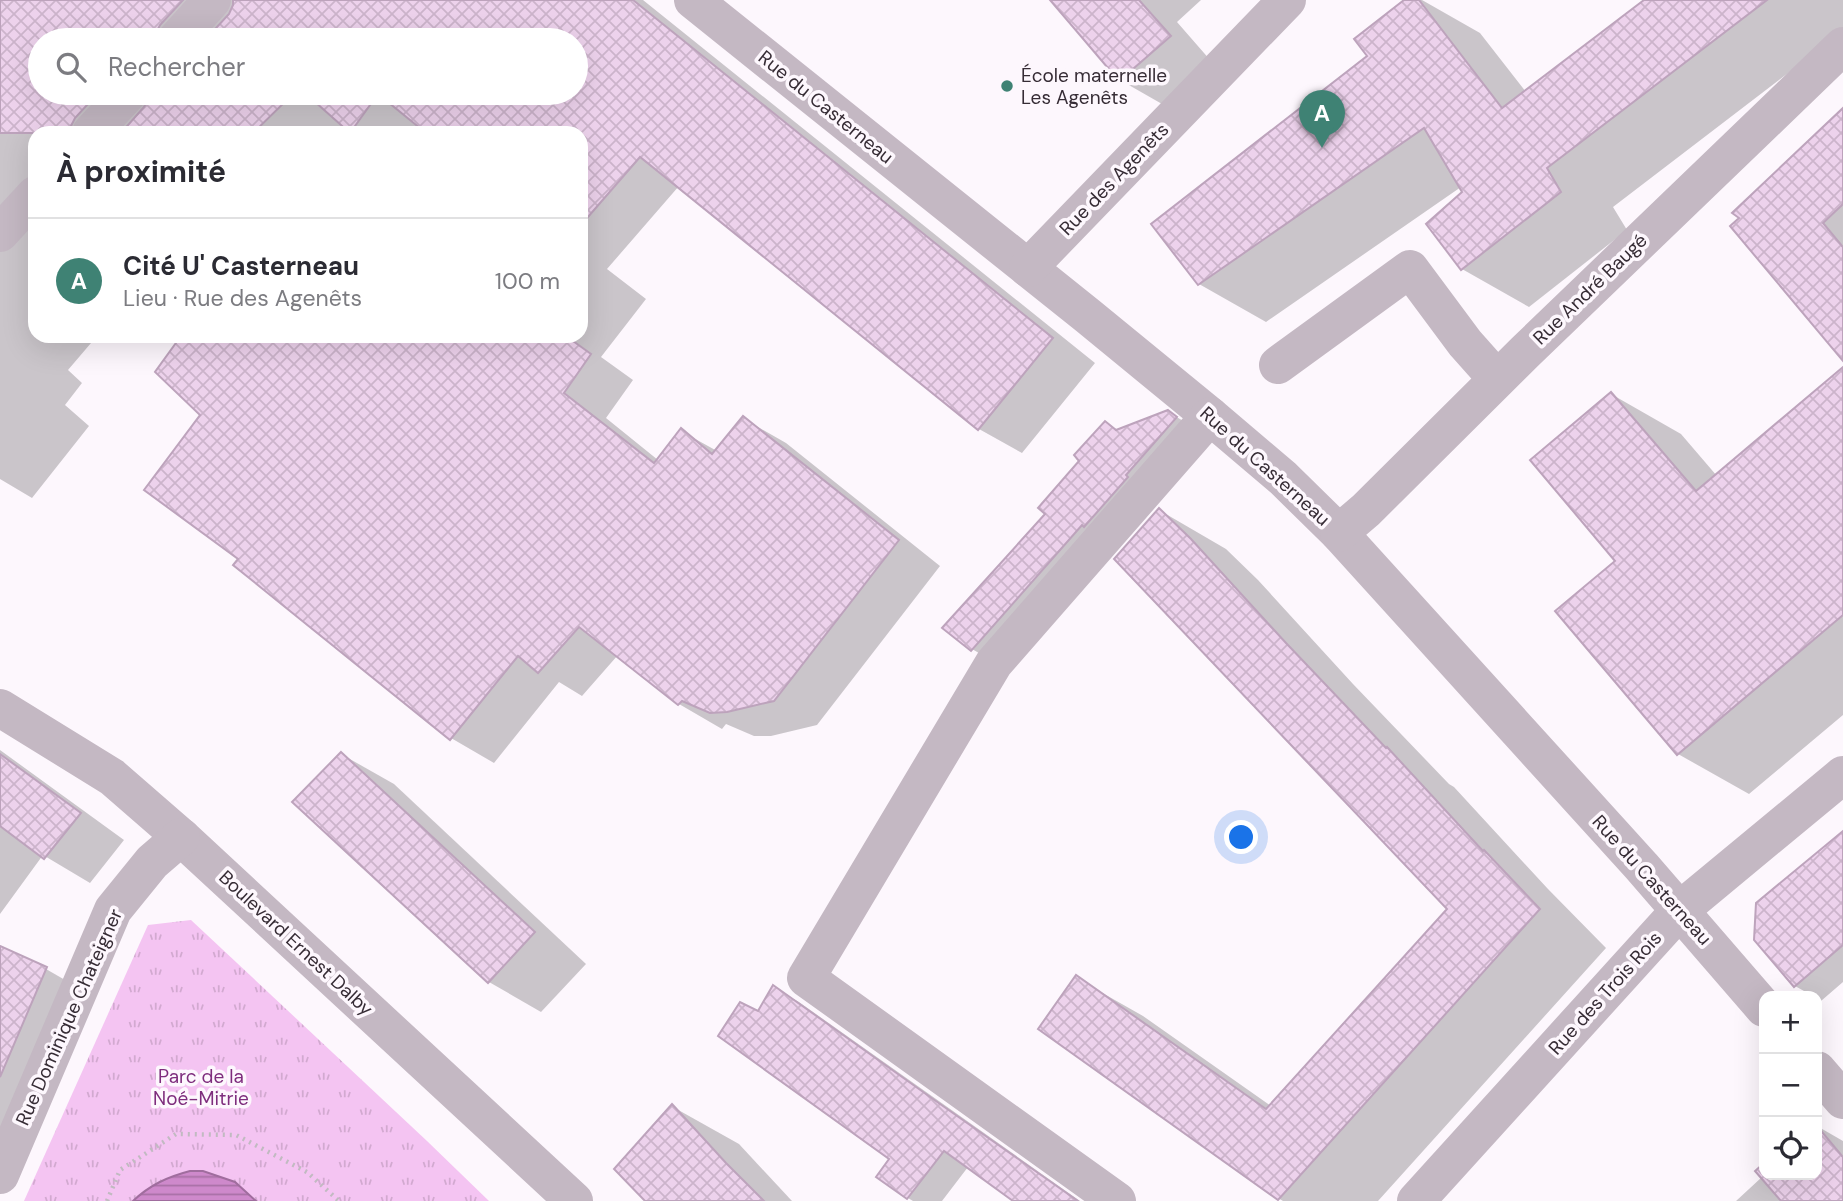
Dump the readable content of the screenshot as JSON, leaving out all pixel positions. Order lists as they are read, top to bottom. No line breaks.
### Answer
{"streets":{"street":["Rue du Casterneau","Rue des Agenêts","Rue André Baugé","Boulevard Ernest Dalby","Rue des Trois Rois","Rue Dominique Chateigner"]},"crossings":[["Rue du Casterneau","Rue des Agenêts"],["Rue du Casterneau","Rue André Baugé"],["Rue du Casterneau","Rue des Trois Rois"],["Boulevard Ernest Dalby","Rue Dominique Chateigner"]],"parks":["Parc de la Noé-Mitrie"],"places":["École maternelle Les Agenêts"],"page":{"search":"Rechercher","pins":"A","heading":"À proximité","list":[{"mark":"A","name":"Cité U' Casterneau","note":"Lieu · Rue des Agenêts","value":"100 m"}],"map_buttons":["+","−"]}}
